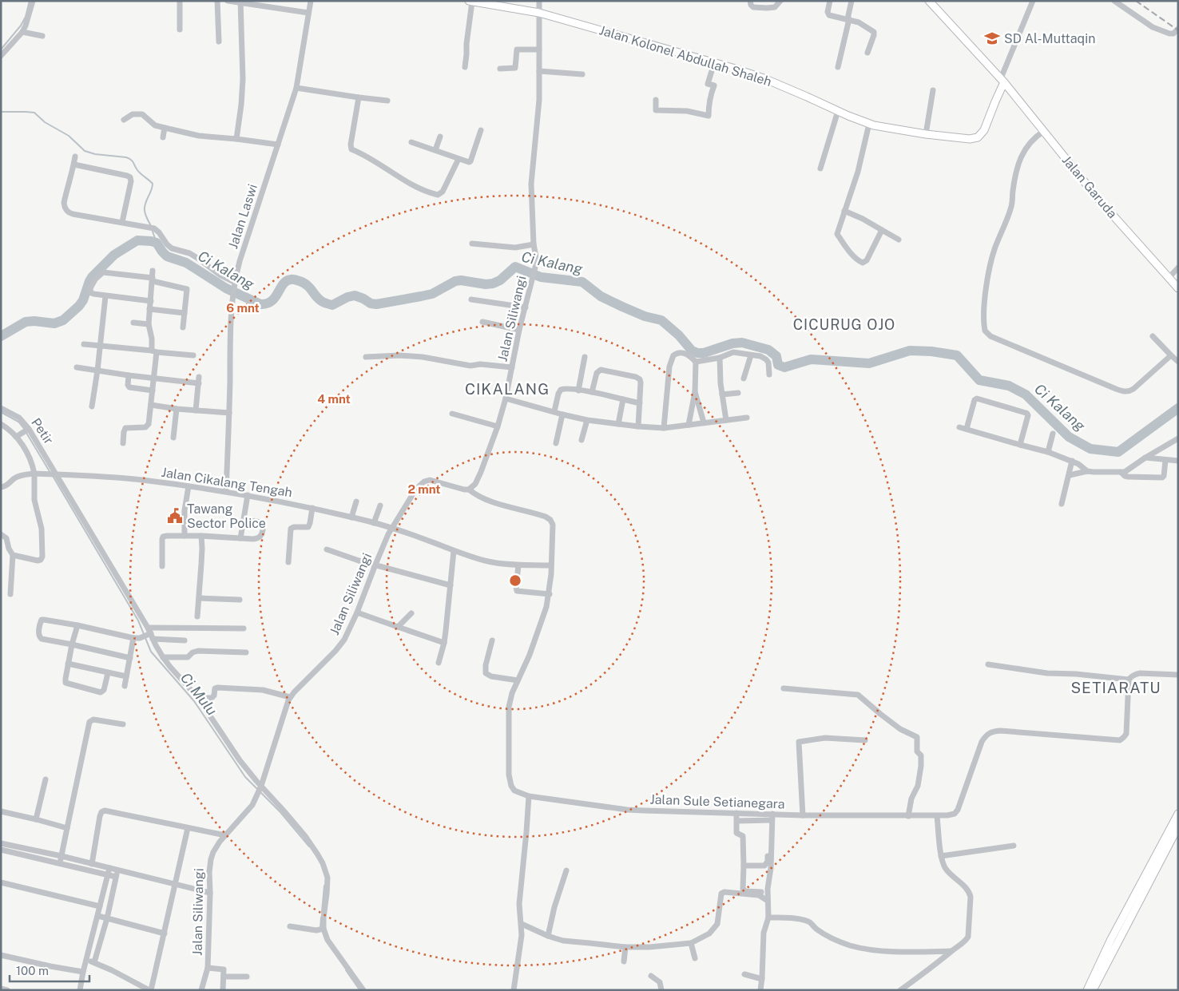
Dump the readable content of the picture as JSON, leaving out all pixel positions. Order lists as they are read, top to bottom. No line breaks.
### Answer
{"streets":{"main road":["Jalan Kolonel Abdullah Shaleh","Jalan Garuda"],"street":["Jalan Laswi","Jalan Siliwangi","Petir","Jalan Cikalang Tengah","Jalan Sule Setianegara"]},"crossings":[["Jalan Kolonel Abdullah Shaleh","Jalan Garuda"],["Jalan Kolonel Abdullah Shaleh","Jalan Siliwangi"],["Jalan Laswi","Jalan Cikalang Tengah"],["Jalan Siliwangi","Petir"],["Jalan Siliwangi","Jalan Cikalang Tengah"],["Jalan Siliwangi","Jalan Sule Setianegara"],["Petir","Jalan Cikalang Tengah"],["Jalan Cikalang Tengah","Jalan Sule Setianegara"]],"districts":["CICURUG OJO","CIKALANG","SETIARATU"],"water":["Ci Kalang","Ci Mulu"],"places":{"school or university":["SD Al-Muttaqin"],"public building":["Tawang Sector Police"]},"scale_bar":"100 m","rings":["6 mnt","4 mnt","2 mnt"]}
